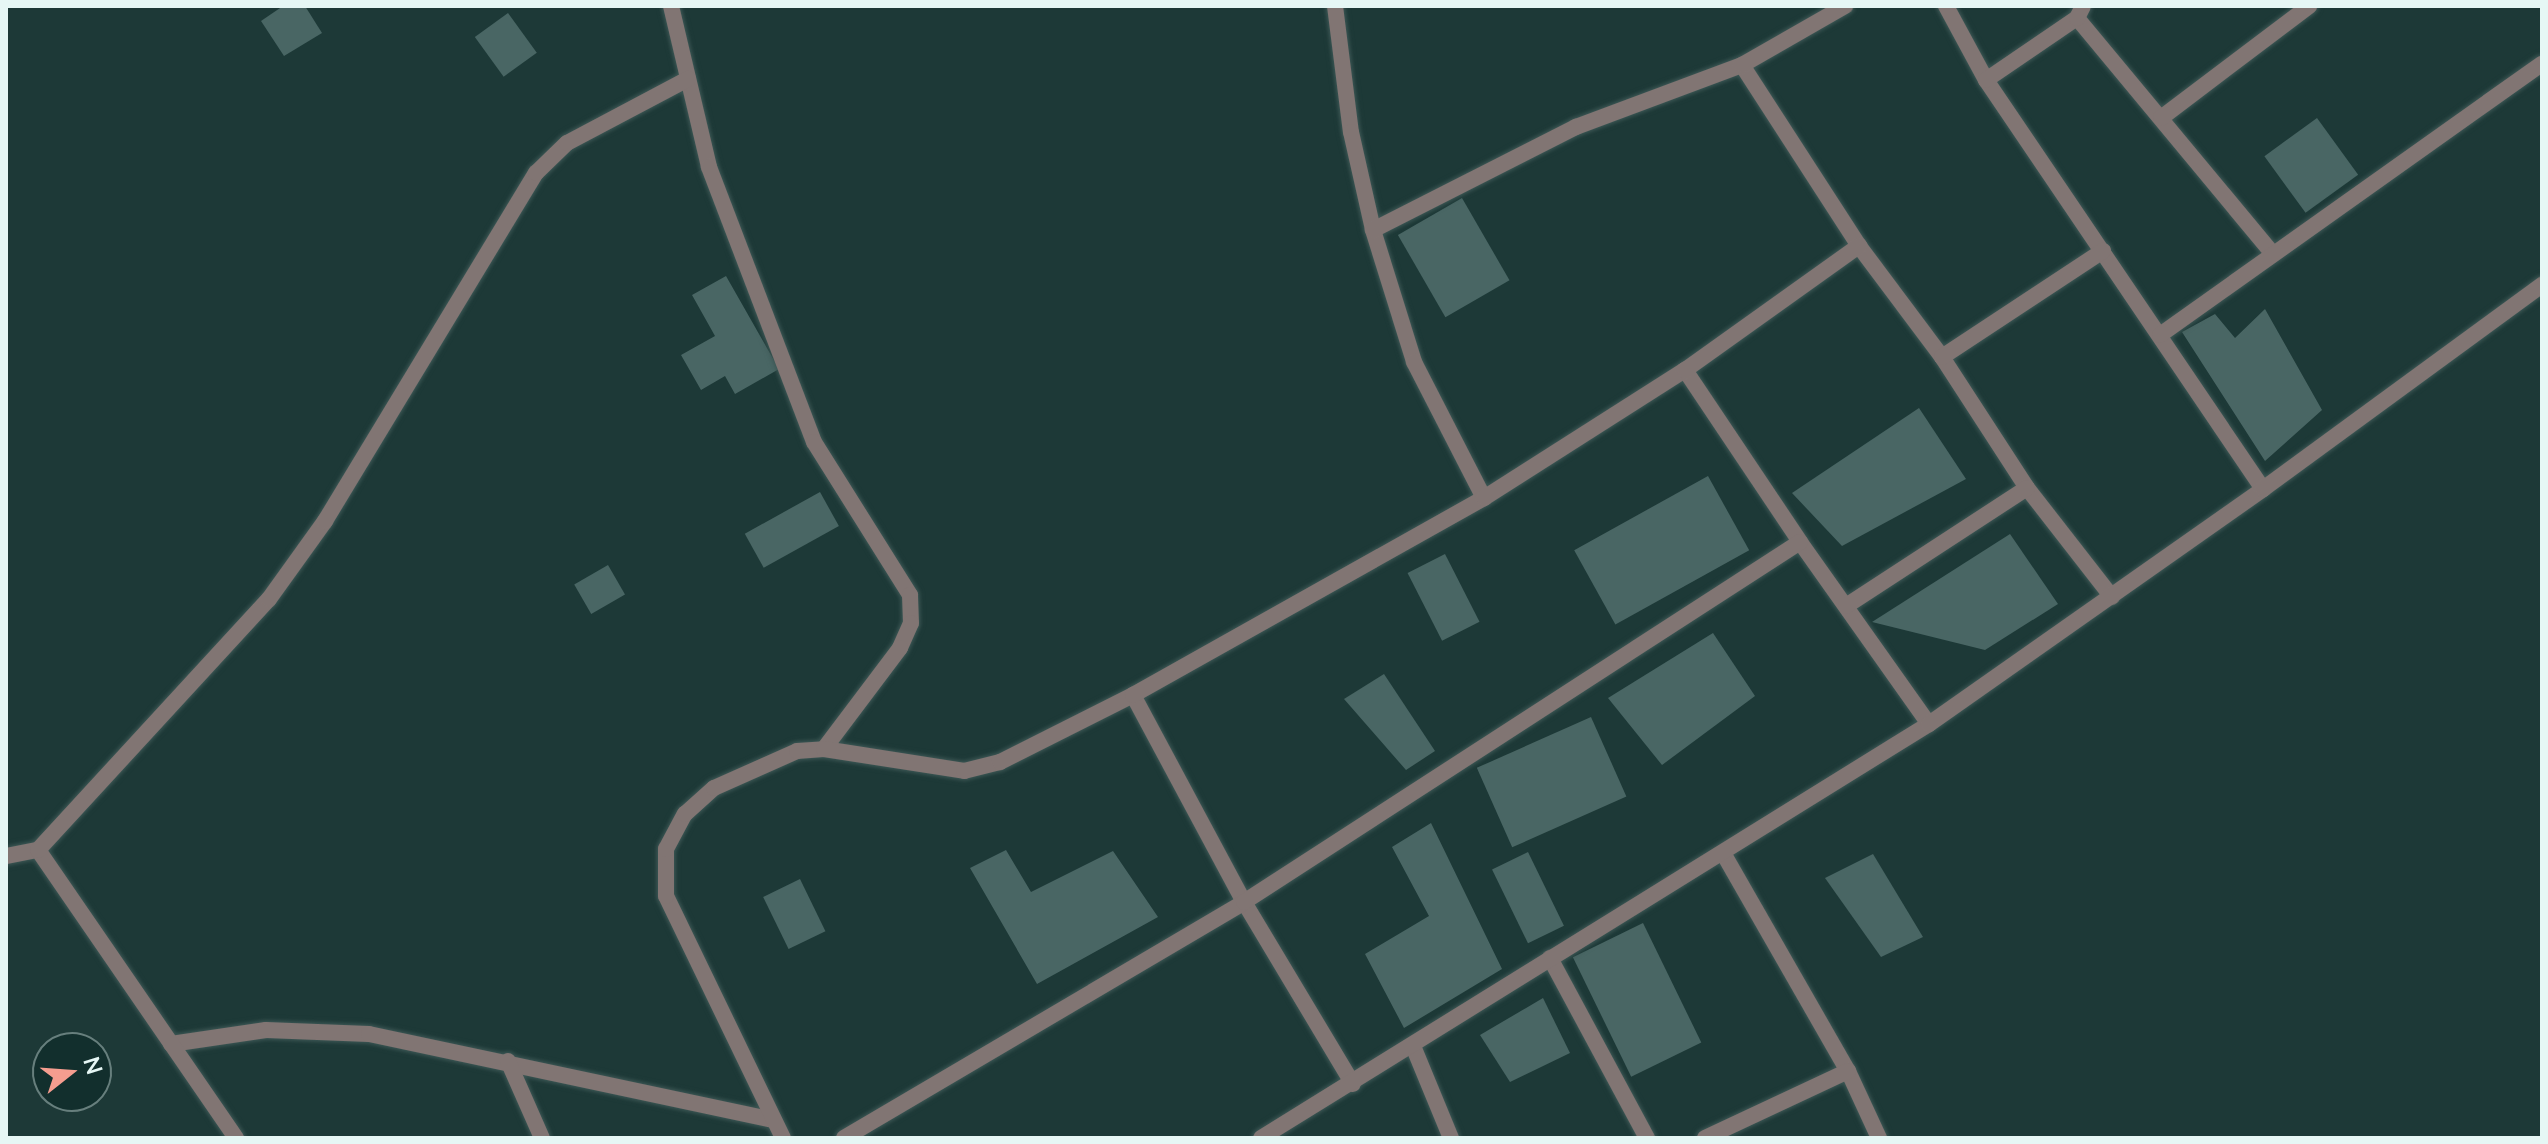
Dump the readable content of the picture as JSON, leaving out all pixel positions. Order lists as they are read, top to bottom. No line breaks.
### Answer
{"north":"right"}
